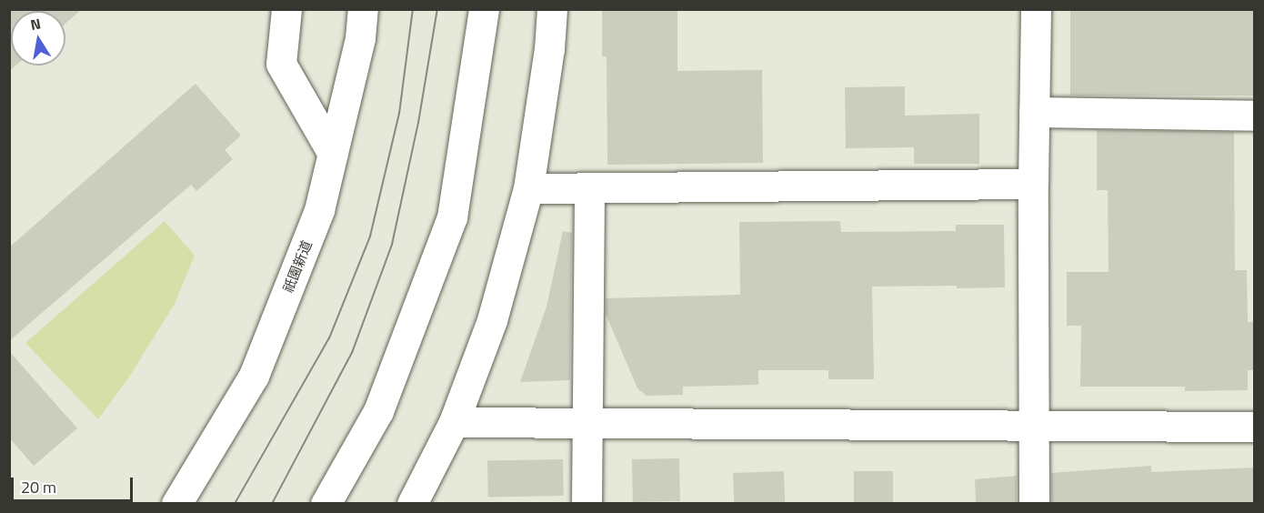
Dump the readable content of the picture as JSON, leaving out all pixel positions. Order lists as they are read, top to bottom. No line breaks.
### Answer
{"streets":{"main road":["祇園新道"]},"scale_bar":"20 m","north":"top"}
